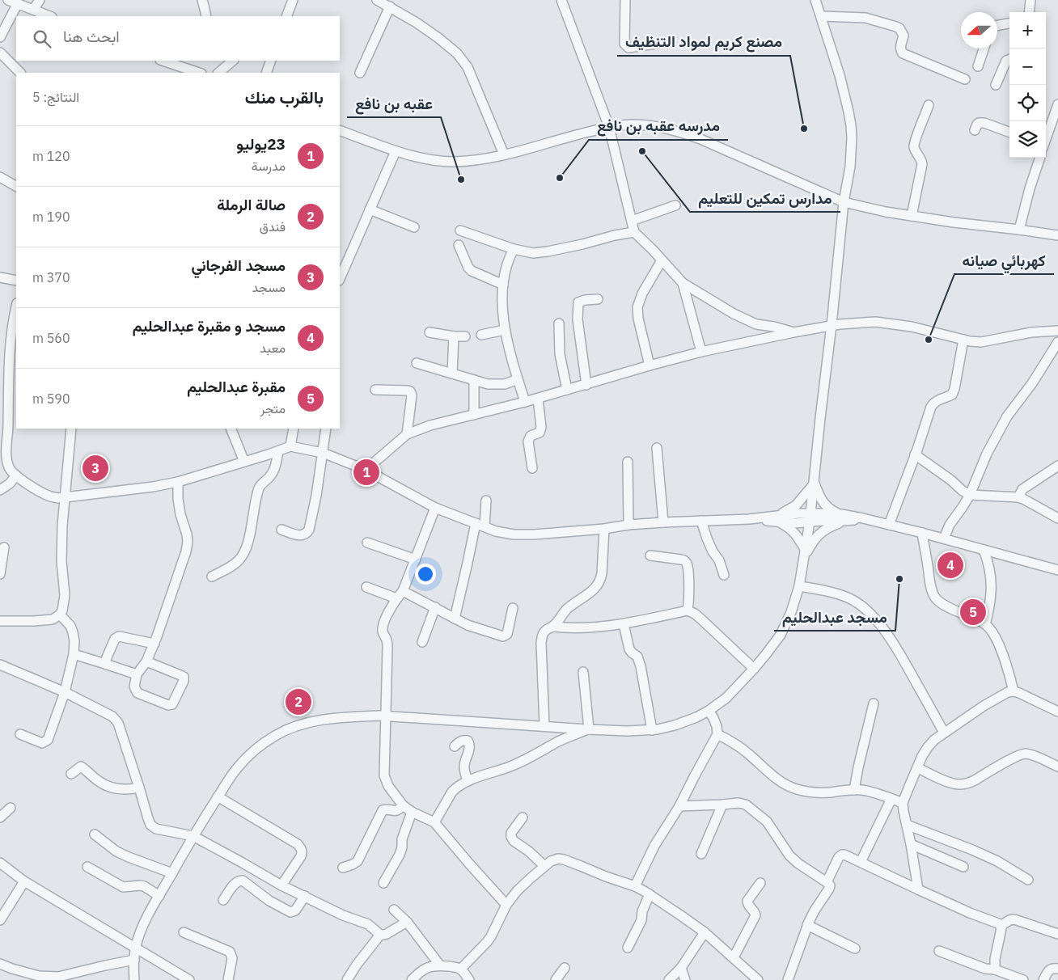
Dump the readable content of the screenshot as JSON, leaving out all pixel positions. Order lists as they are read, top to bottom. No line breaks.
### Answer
{"places":["مصنع كريم لمواد التنظيف","مدارس تمكين للتعليم","مدرسه عقبه بن نافع","عقبه بن نافع","كهربائي صيانه","مسجد عبدالحليم"],"north":"left","page":{"map_buttons":["+","−"],"search":"ابحث هنا","heading":["بالقرب منك","النتائج: 5"],"list":[{"mark":"1","name":"23يوليو","note":"مدرسة","value":"120 m"},{"mark":"2","name":"صالة الرملة","note":"فندق","value":"190 m"},{"mark":"3","name":"مسجد الفرجاني","note":"مسجد","value":"370 m"},{"mark":"4","name":"مسجد و مقبرة عبدالحليم","note":"معبد","value":"560 m"},{"mark":"5","name":"مقبرة عبدالحليم","note":"متجر","value":"590 m"}],"pins":["3","1","4","5","2"]}}
